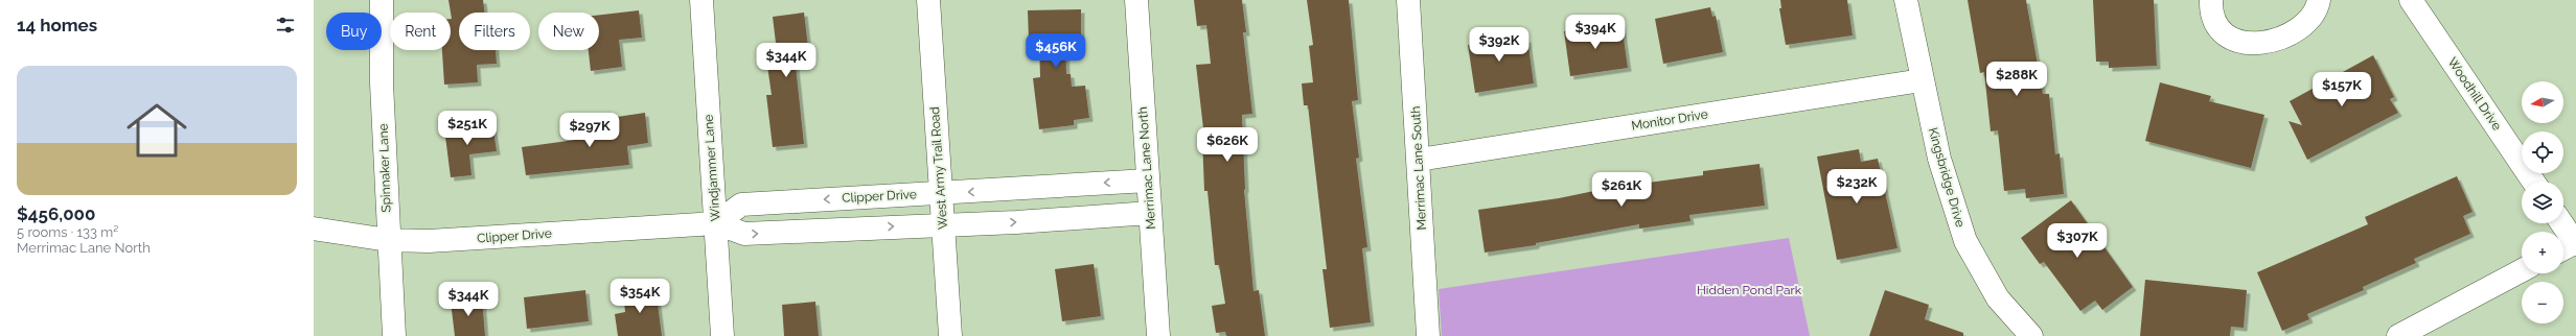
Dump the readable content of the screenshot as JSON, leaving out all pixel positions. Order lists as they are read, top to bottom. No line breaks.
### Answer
{"streets":{"street":["Woodhill Drive","Monitor Drive","Spinnaker Lane","Windjammer Lane","West Army Trail Road","Merrimac Lane North","Merrimac Lane South","Kingsbridge Drive","Clipper Drive"]},"crossings":[["Monitor Drive","Merrimac Lane South"],["Monitor Drive","Kingsbridge Drive"],["Spinnaker Lane","Clipper Drive"],["Windjammer Lane","Clipper Drive"],["West Army Trail Road","Clipper Drive"],["Merrimac Lane North","Clipper Drive"]],"parks":["Hidden Pond Park"],"north":"left","page":{"heading":"14 homes","chip":["Buy","Rent","Filters","New"],"price":["$394K","$392K","$456K","$344K","$288K","$157K","$251K","$297K","$626K","$232K","$261K","$307K","$354K","$344K"],"list":[{"name":"$456,000","note":"5 rooms · 133 m² · Merrimac Lane North"}],"map_buttons":["+","−"]}}
